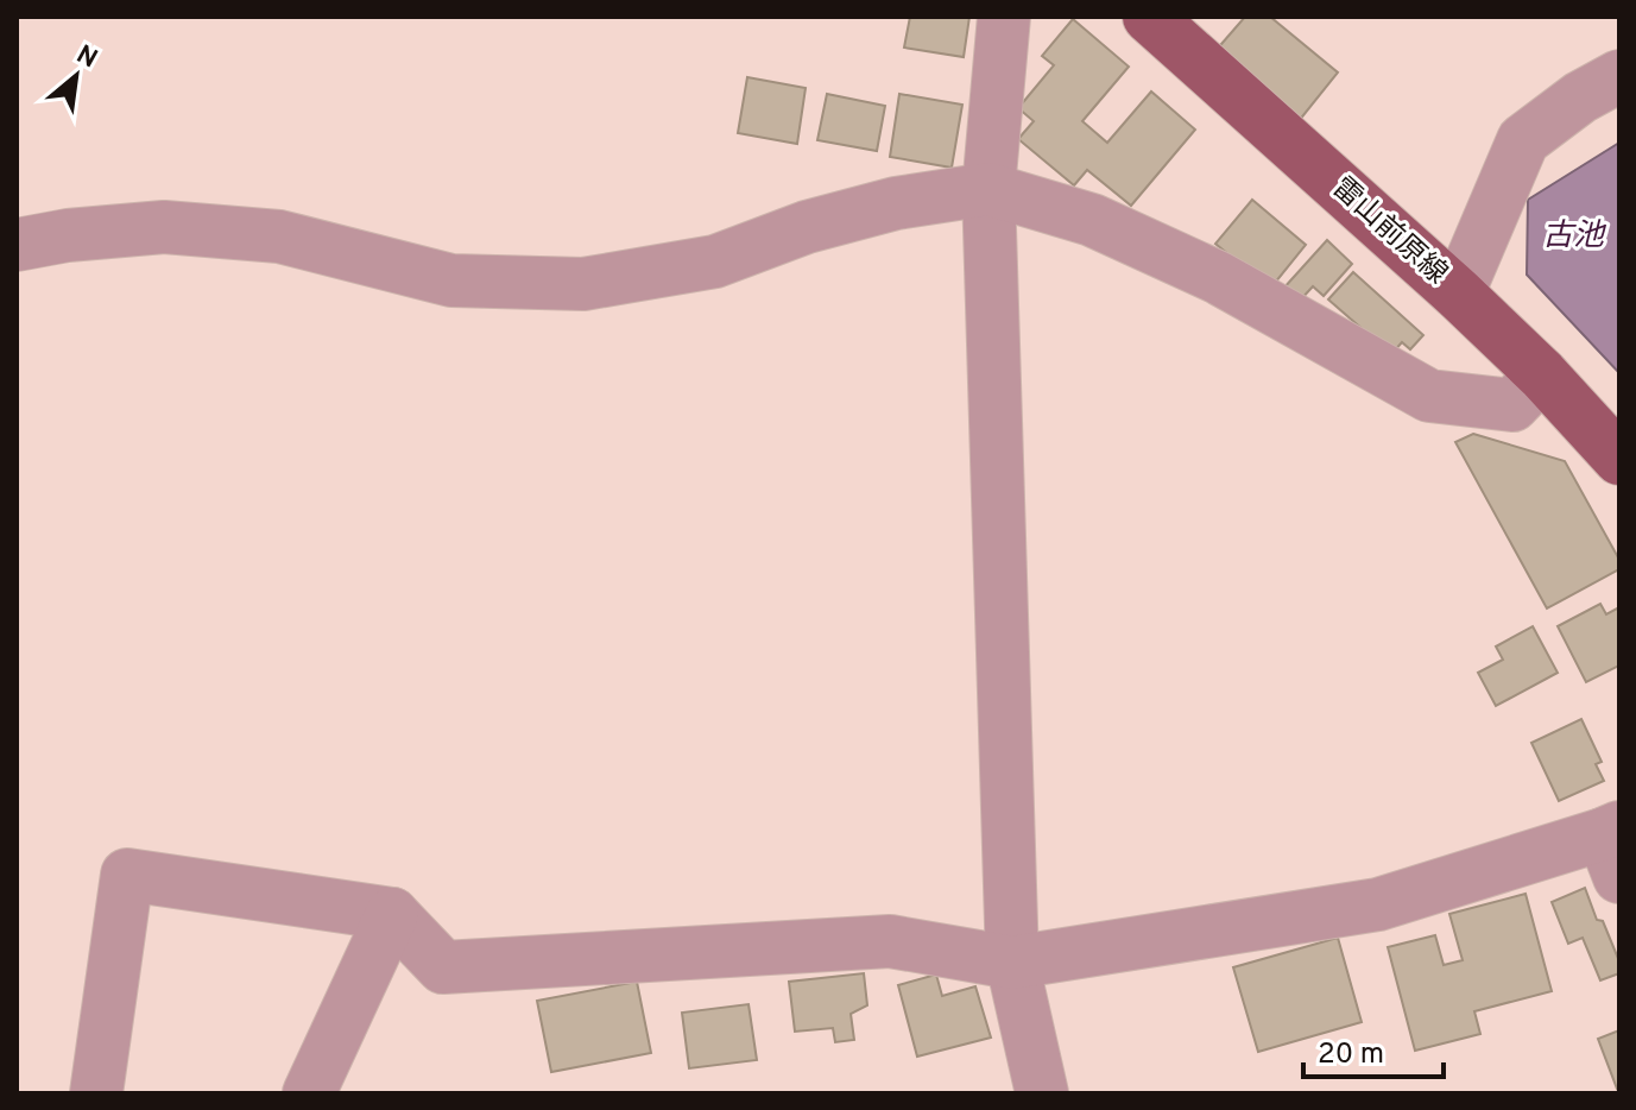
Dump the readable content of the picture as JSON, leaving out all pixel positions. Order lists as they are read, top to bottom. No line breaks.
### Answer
{"streets":{"main road":["雷山前原線"]},"water":["古池"],"scale_bar":"20 m","north":"top right"}
